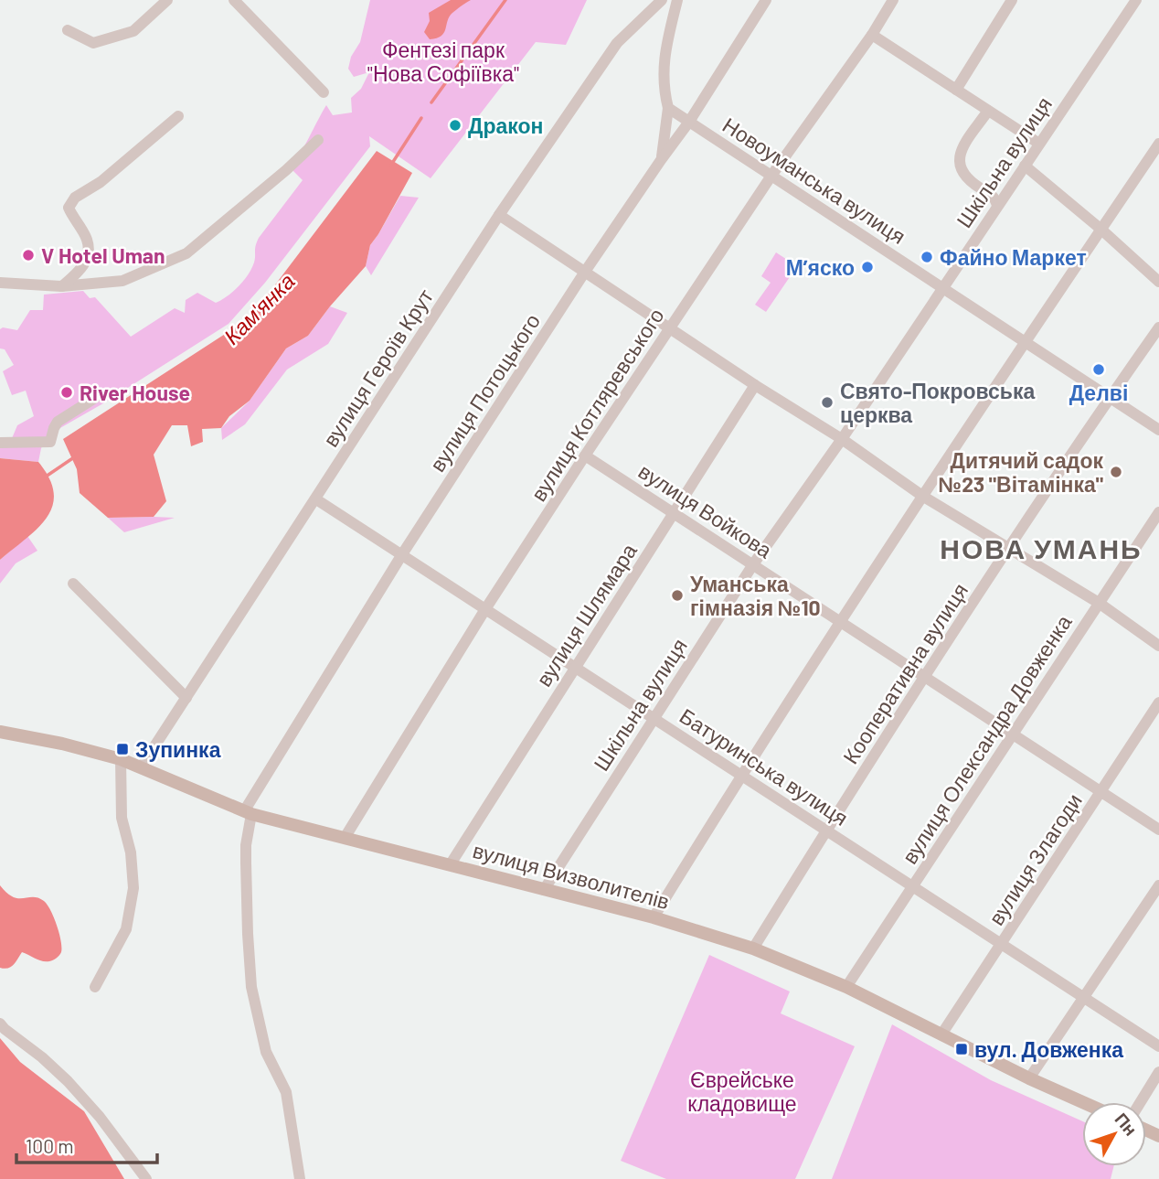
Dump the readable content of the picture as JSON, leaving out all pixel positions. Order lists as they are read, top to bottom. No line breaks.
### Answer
{"streets":{"main road":["вулиця Визволителів"],"street":["Шкільна вулиця","Новоуманська вулиця","вулиця Героїв Крут","вулиця Потоцького","вулиця Котляревського","вулиця Войкова","вулиця Шлямара","Кооперативна вулиця","вулиця Олександра Довженка","Батуринська вулиця","вулиця Злагоди"]},"crossings":[["Шкільна вулиця","Новоуманська вулиця"],["Шкільна вулиця","вулиця Войкова"],["Шкільна вулиця","Батуринська вулиця"],["Шкільна вулиця","вулиця Визволителів"],["Новоуманська вулиця","вулиця Потоцького"],["Новоуманська вулиця","вулиця Котляревського"],["Новоуманська вулиця","Кооперативна вулиця"],["вулиця Героїв Крут","Батуринська вулиця"],["вулиця Героїв Крут","вулиця Визволителів"],["вулиця Потоцького","Батуринська вулиця"],["вулиця Потоцького","вулиця Визволителів"],["вулиця Котляревського","вулиця Войкова"],["вулиця Котляревського","Батуринська вулиця"],["вулиця Котляревського","вулиця Визволителів"],["вулиця Войкова","вулиця Шлямара"],["вулиця Войкова","Кооперативна вулиця"],["вулиця Войкова","вулиця Олександра Довженка"],["вулиця Войкова","вулиця Злагоди"],["вулиця Шлямара","Батуринська вулиця"],["вулиця Шлямара","вулиця Визволителів"],["Кооперативна вулиця","Батуринська вулиця"],["Кооперативна вулиця","вулиця Визволителів"],["вулиця Олександра Довженка","Батуринська вулиця"],["вулиця Олександра Довженка","вулиця Визволителів"],["Батуринська вулиця","вулиця Злагоди"],["вулиця Злагоди","вулиця Визволителів"]],"districts":["НОВА УМАНЬ"],"water":["Кам'янка"],"parks":["Фентезі парк \"Нова Софіївка\"","Єврейське кладовище"],"places":{"other":["Дракон","V Hotel Uman","Файно Маркет","Мʼяско","Делві","River House","Свято-Покровська церква","Дитячий садок №23 \"Вітамінка\"","Уманська гімназія №10"],"transit":["Зупинка","вул. Довженка"]},"scale_bar":"100 m","north":"top right"}
